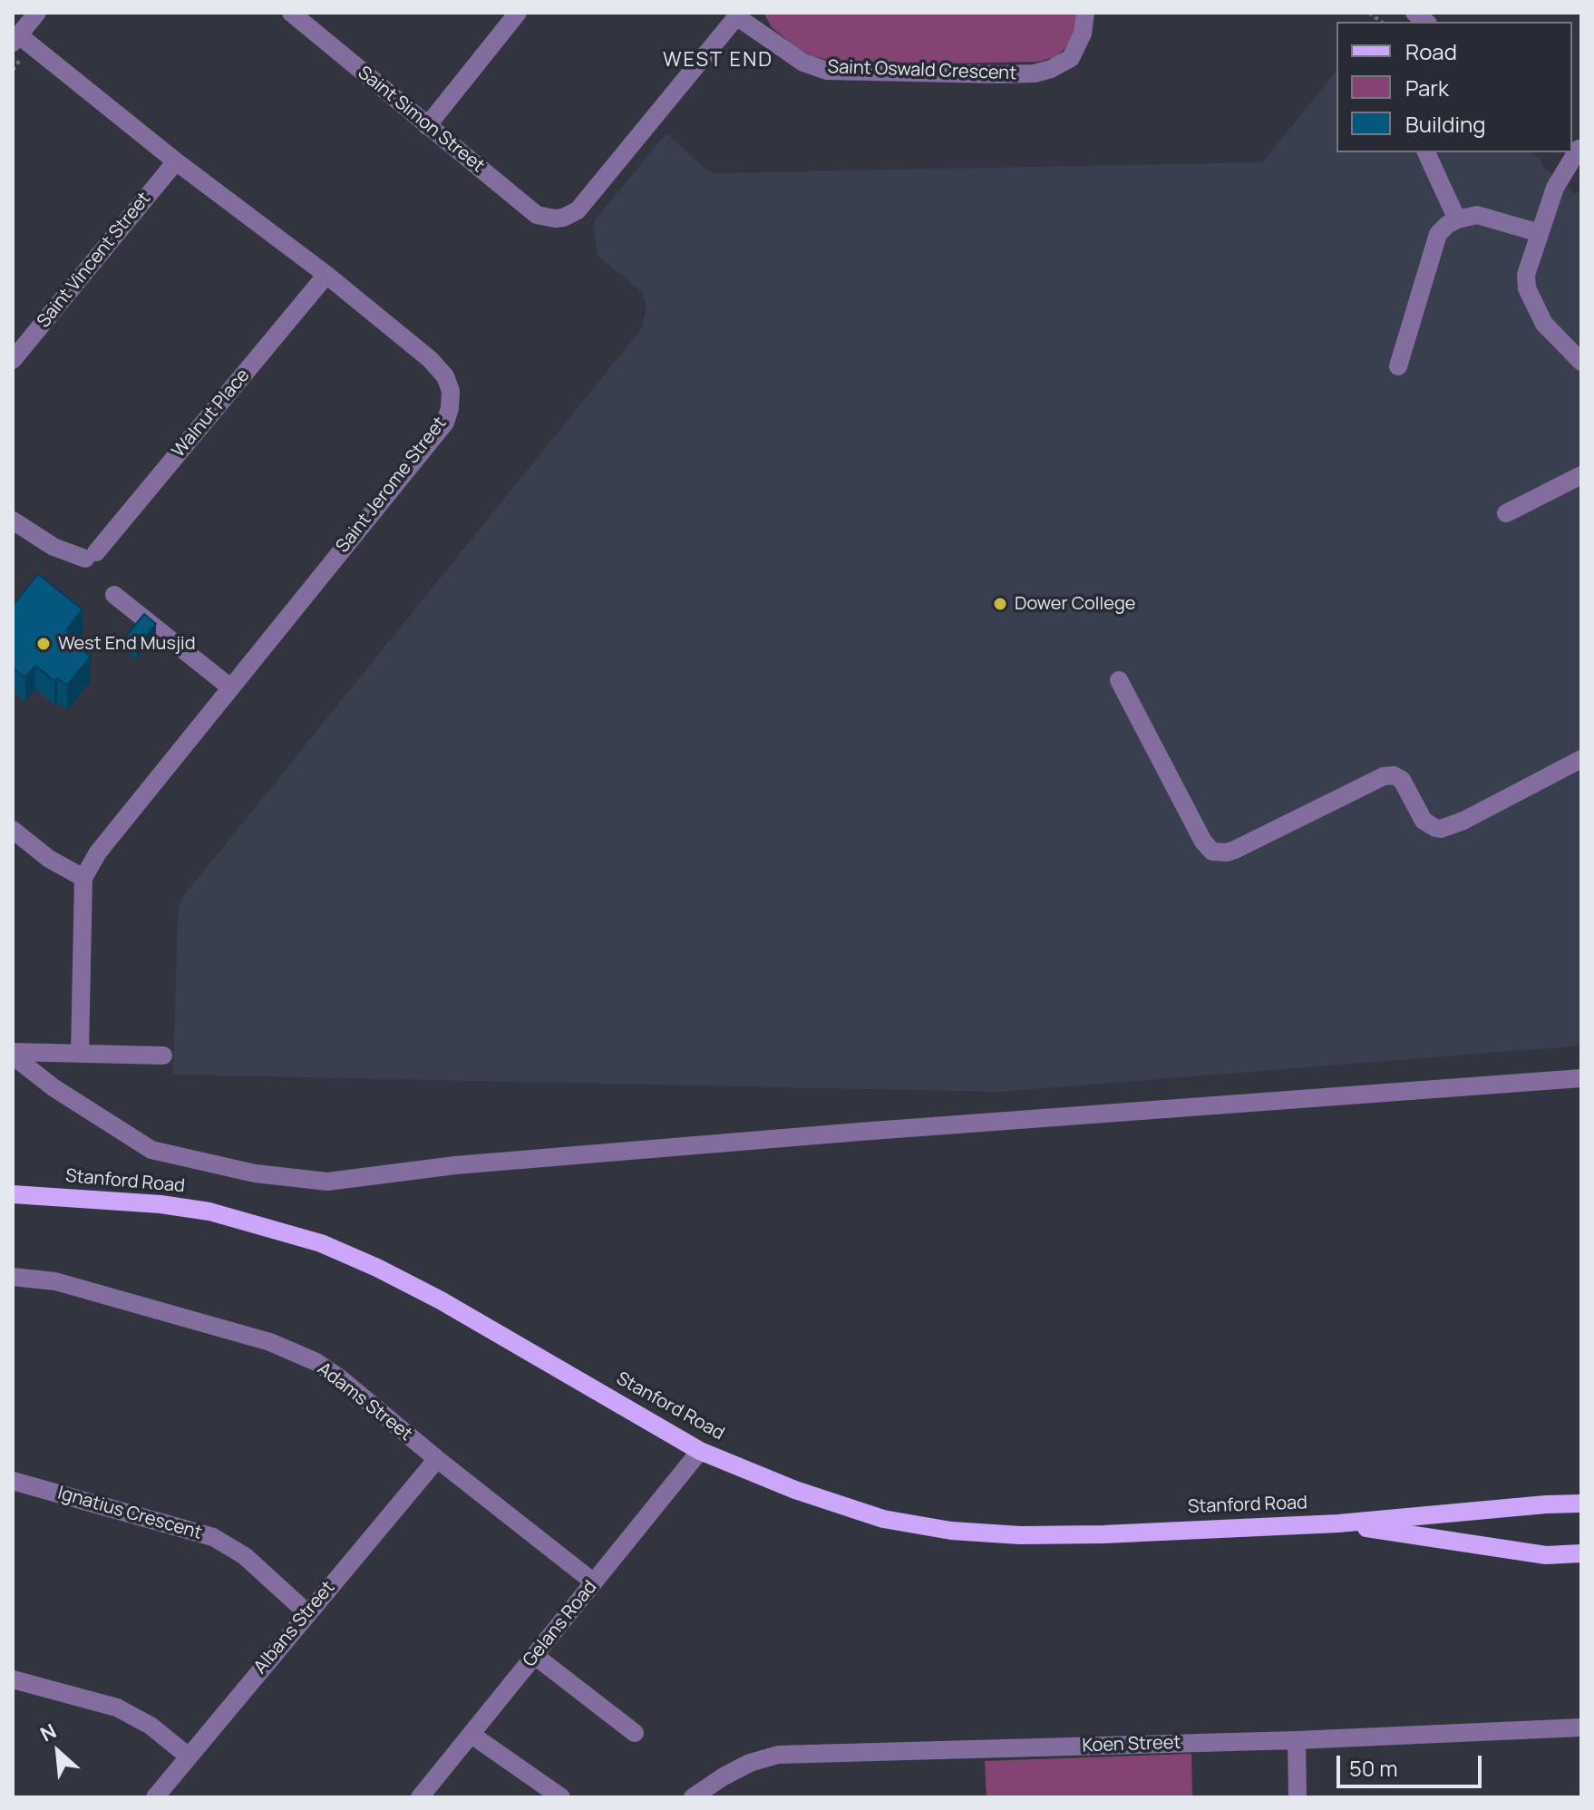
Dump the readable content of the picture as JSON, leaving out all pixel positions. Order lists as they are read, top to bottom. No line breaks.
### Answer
{"streets":{"main road":["Stanford Road"],"street":["Saint Oswald Crescent","Saint Simon Street","Saint Vincent Street","Walnut Place","Saint Jerome Street","Adams Street","Ignatius Crescent","Gelans Road","Albans Street","Koen Street"]},"crossings":[["Saint Oswald Crescent","Saint Simon Street"],["Saint Vincent Street","Saint Jerome Street"],["Walnut Place","Saint Jerome Street"],["Stanford Road","Gelans Road"],["Adams Street","Gelans Road"],["Adams Street","Albans Street"],["Ignatius Crescent","Albans Street"]],"districts":["WEST END"],"places":["Dower College","West End Musjid"],"legend":["Road","Park","Building"],"scale_bar":"50 m","north":"top left"}
